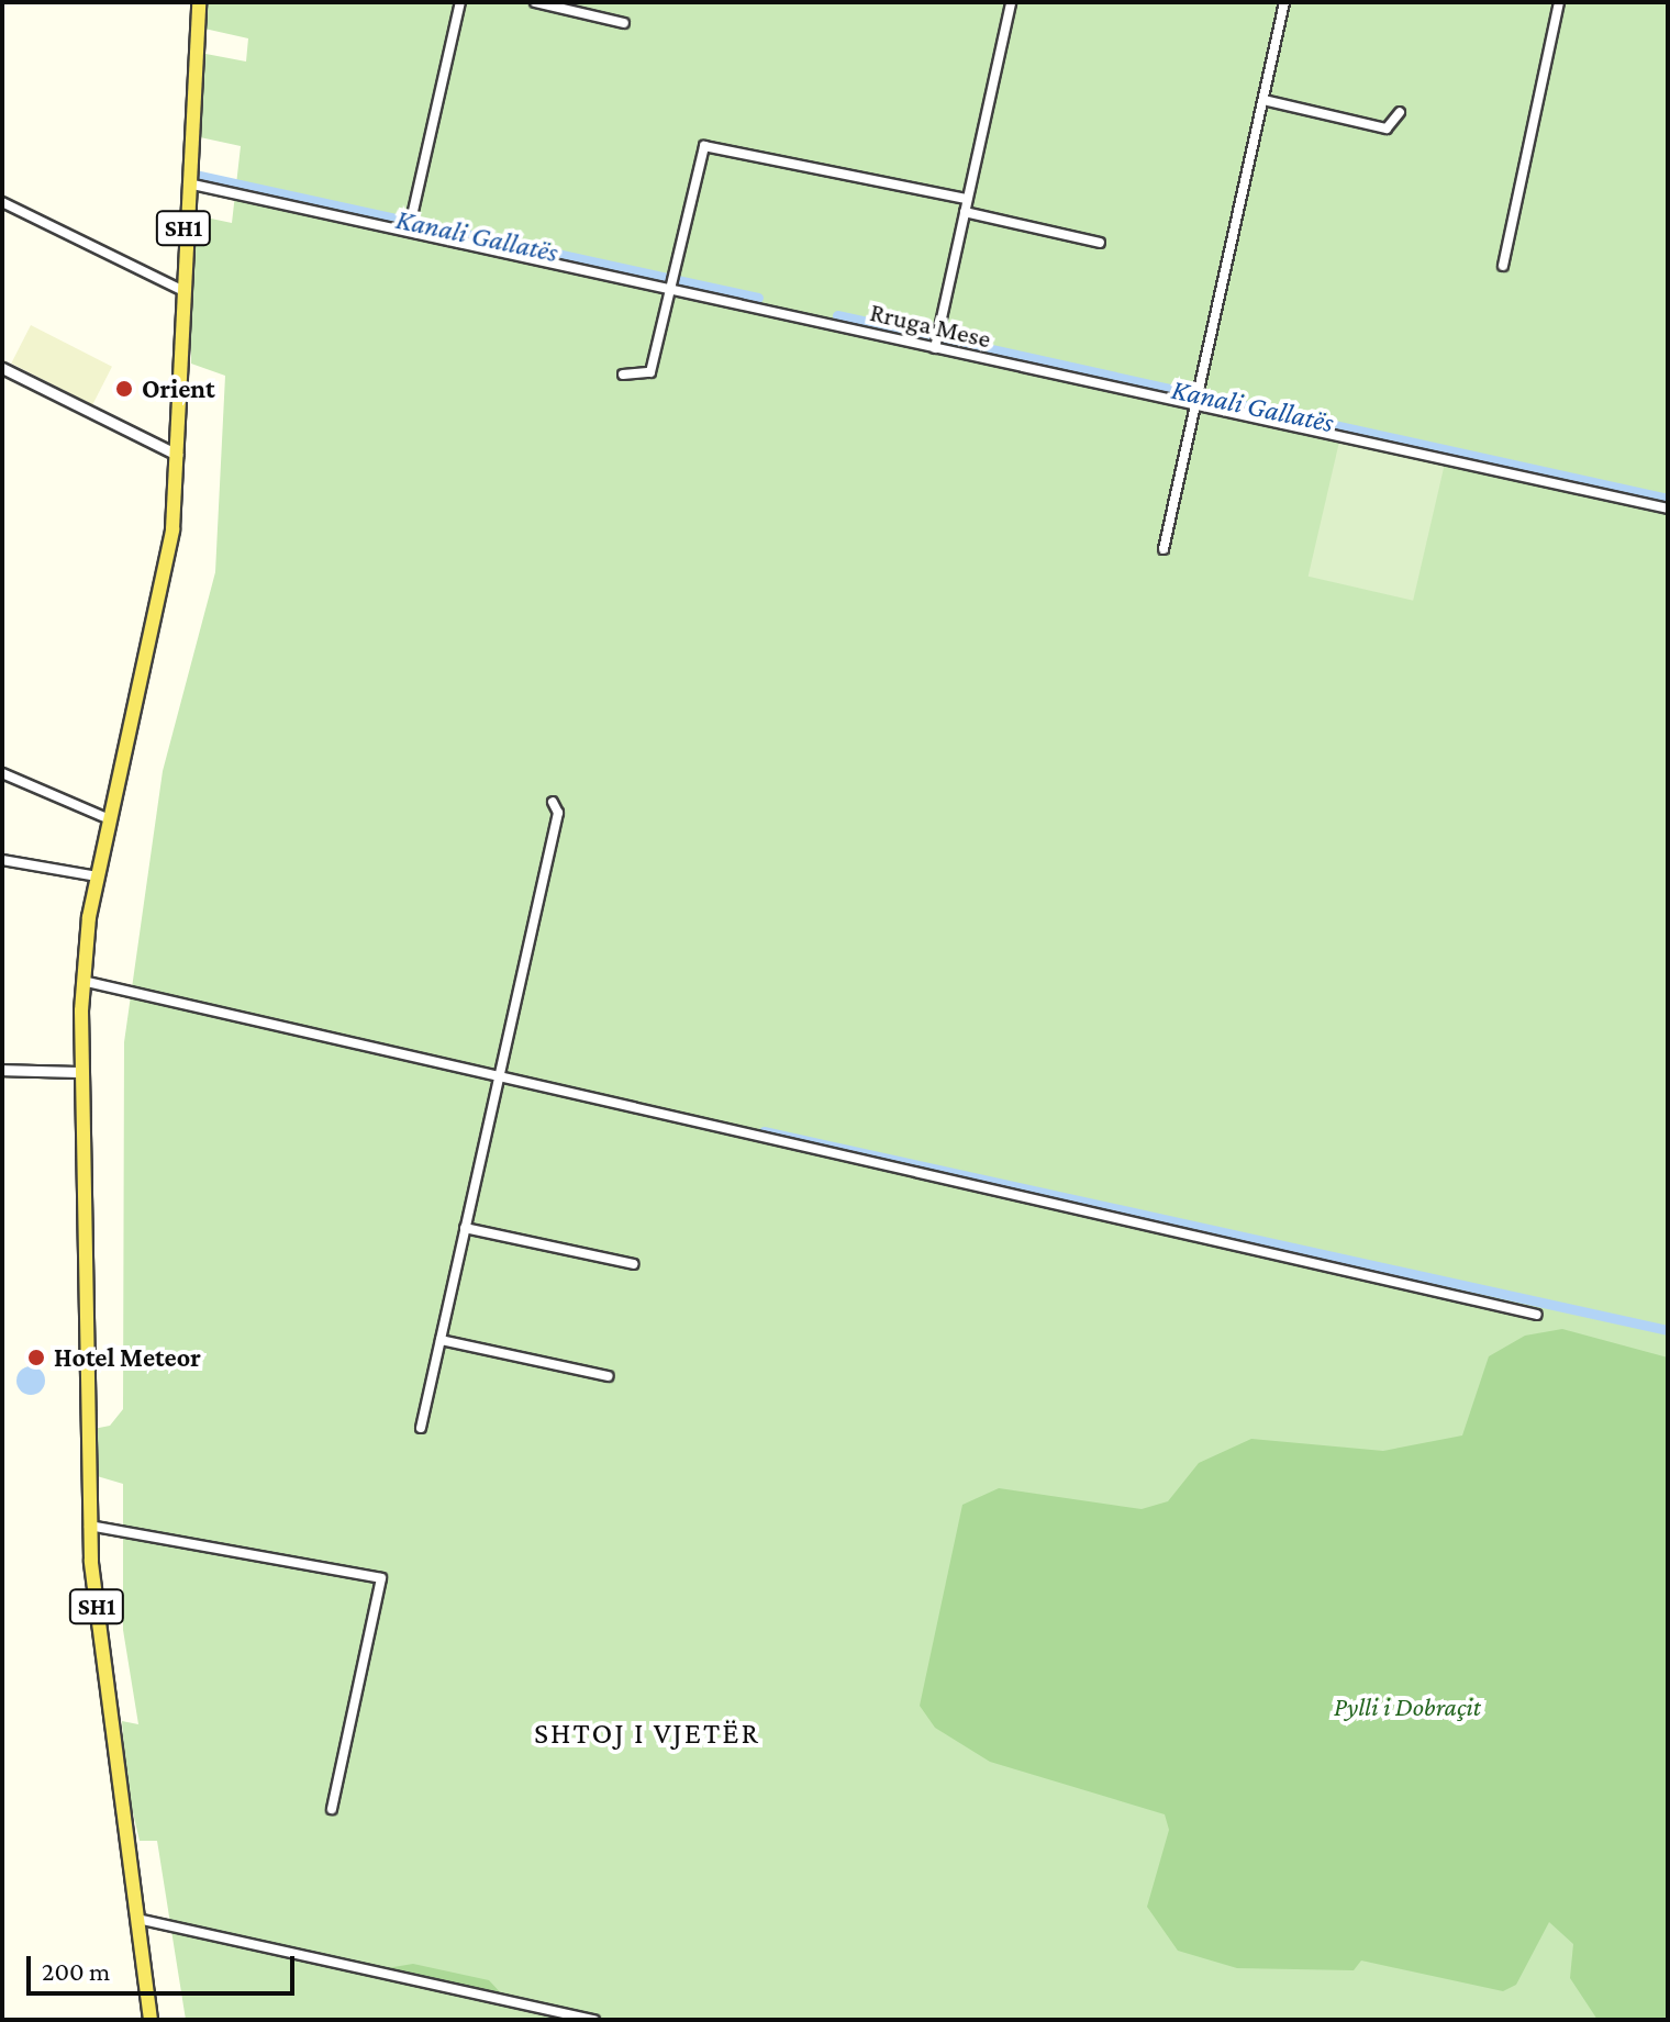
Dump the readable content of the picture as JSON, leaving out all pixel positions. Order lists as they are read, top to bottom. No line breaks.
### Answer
{"streets":{"main road":["SH1"],"street":["Rruga Mese"]},"crossings":[["SH1","Rruga Mese"]],"districts":["SHTOJ I VJETËR"],"water":["Kanali Gallatës"],"parks":["Pylli i Dobraçit"],"places":["Orient","Hotel Meteor"],"scale_bar":"200 m"}
